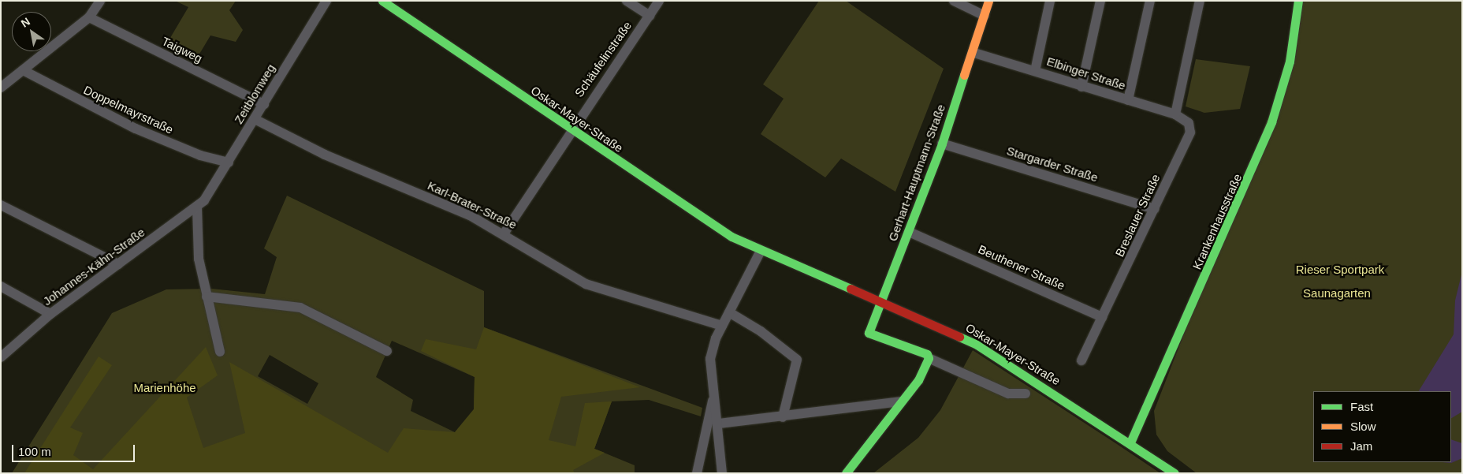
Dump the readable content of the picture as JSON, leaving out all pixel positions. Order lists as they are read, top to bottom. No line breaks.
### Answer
{"streets":{"street":["Taigweg","Schäufelinstraße","Elbinger Straße","Zeitblomweg","Doppelmayrstraße","Oskar-Mayer-Straße","Stargarder Straße","Gerhart-Hauptmann-Straße","Karl-Brater-Straße","Breslauer Straße","Krankenhausstraße","Johannes-Kähn-Straße","Beuthener Straße"]},"crossings":[["Taigweg","Zeitblomweg"],["Schäufelinstraße","Oskar-Mayer-Straße"],["Schäufelinstraße","Karl-Brater-Straße"],["Elbinger Straße","Gerhart-Hauptmann-Straße"],["Elbinger Straße","Breslauer Straße"],["Zeitblomweg","Doppelmayrstraße"],["Zeitblomweg","Karl-Brater-Straße"],["Zeitblomweg","Johannes-Kähn-Straße"],["Oskar-Mayer-Straße","Gerhart-Hauptmann-Straße"],["Oskar-Mayer-Straße","Krankenhausstraße"],["Stargarder Straße","Gerhart-Hauptmann-Straße"],["Stargarder Straße","Breslauer Straße"],["Gerhart-Hauptmann-Straße","Beuthener Straße"],["Breslauer Straße","Beuthener Straße"]],"parks":["Rieser Sportpark","Saunagarten","Marienhöhe"],"legend":["Fast","Slow","Jam"],"scale_bar":"100 m","north":"top left"}
